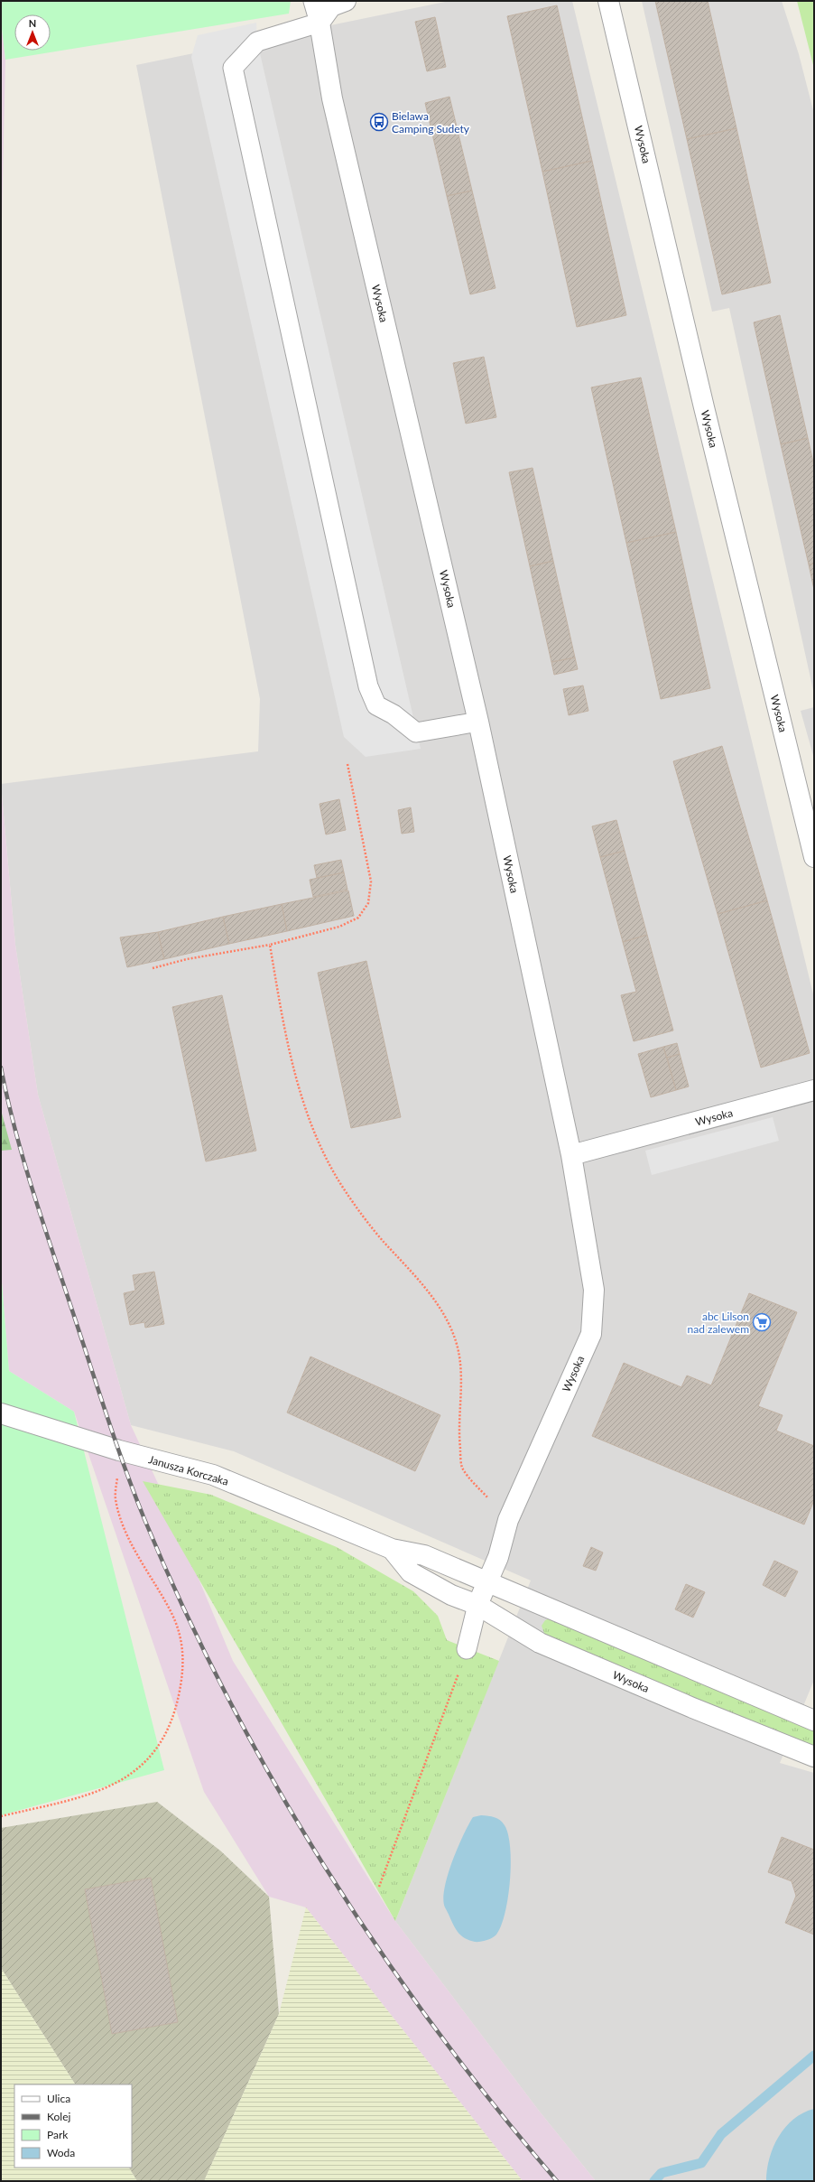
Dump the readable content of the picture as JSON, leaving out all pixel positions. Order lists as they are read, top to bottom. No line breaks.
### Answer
{"streets":{"street":["Wysoka","Janusza Korczaka"]},"crossings":[["Wysoka","Janusza Korczaka"]],"places":{"bus stop":["Bielawa Camping Sudety"],"supermarket":["abc Lilson nad zalewem"]},"legend":["Ulica","Kolej","Park","Woda"],"north":"top"}
